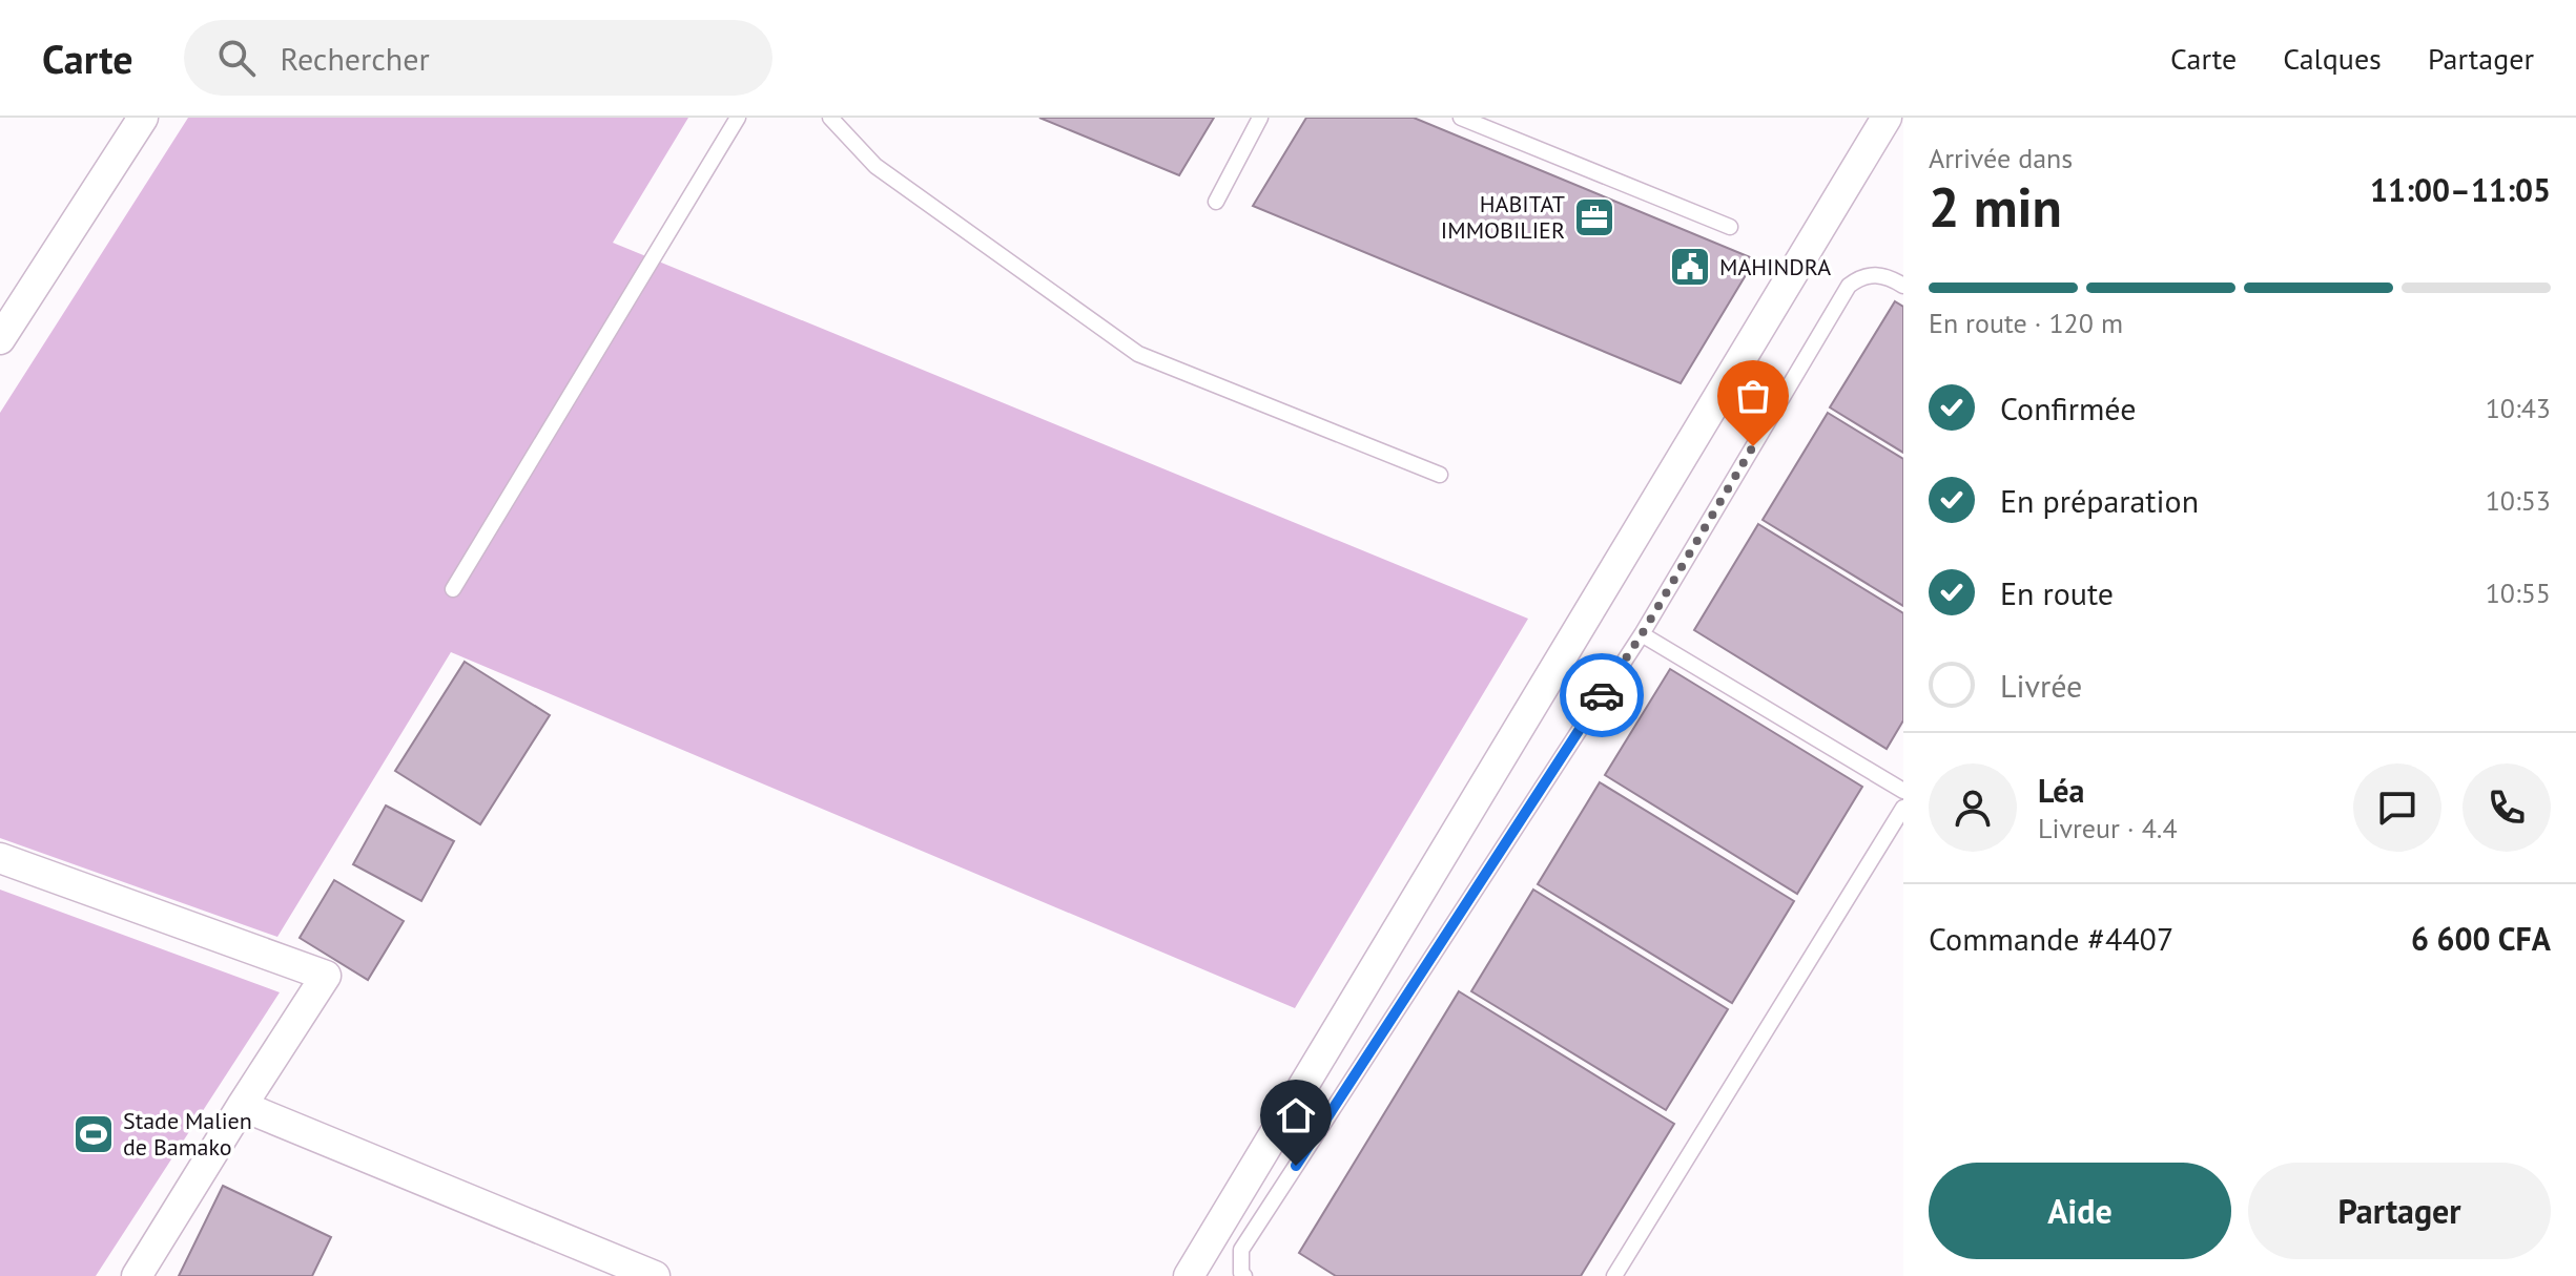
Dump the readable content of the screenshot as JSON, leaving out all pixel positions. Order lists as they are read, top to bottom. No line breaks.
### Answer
{"places":{"office":["HABITAT IMMOBILIER"],"public building":["MAHINDRA"],"sports":["Stade Malien de Bamako"]},"page":{"header":"Carte","search":"Rechercher","nav":["Carte","Calques","Partager"],"heading":["2 min","Arrivée dans","11:00–11:05"],"panel":["Léa","Livreur · 4.4","Commande #4407","6 600 CFA"],"bar":"En route · 120 m","list":[["Confirmée","10:43"],["En préparation","10:53"],["En route","10:55"],"Livrée"],"buttons":["Aide","Partager"]}}
